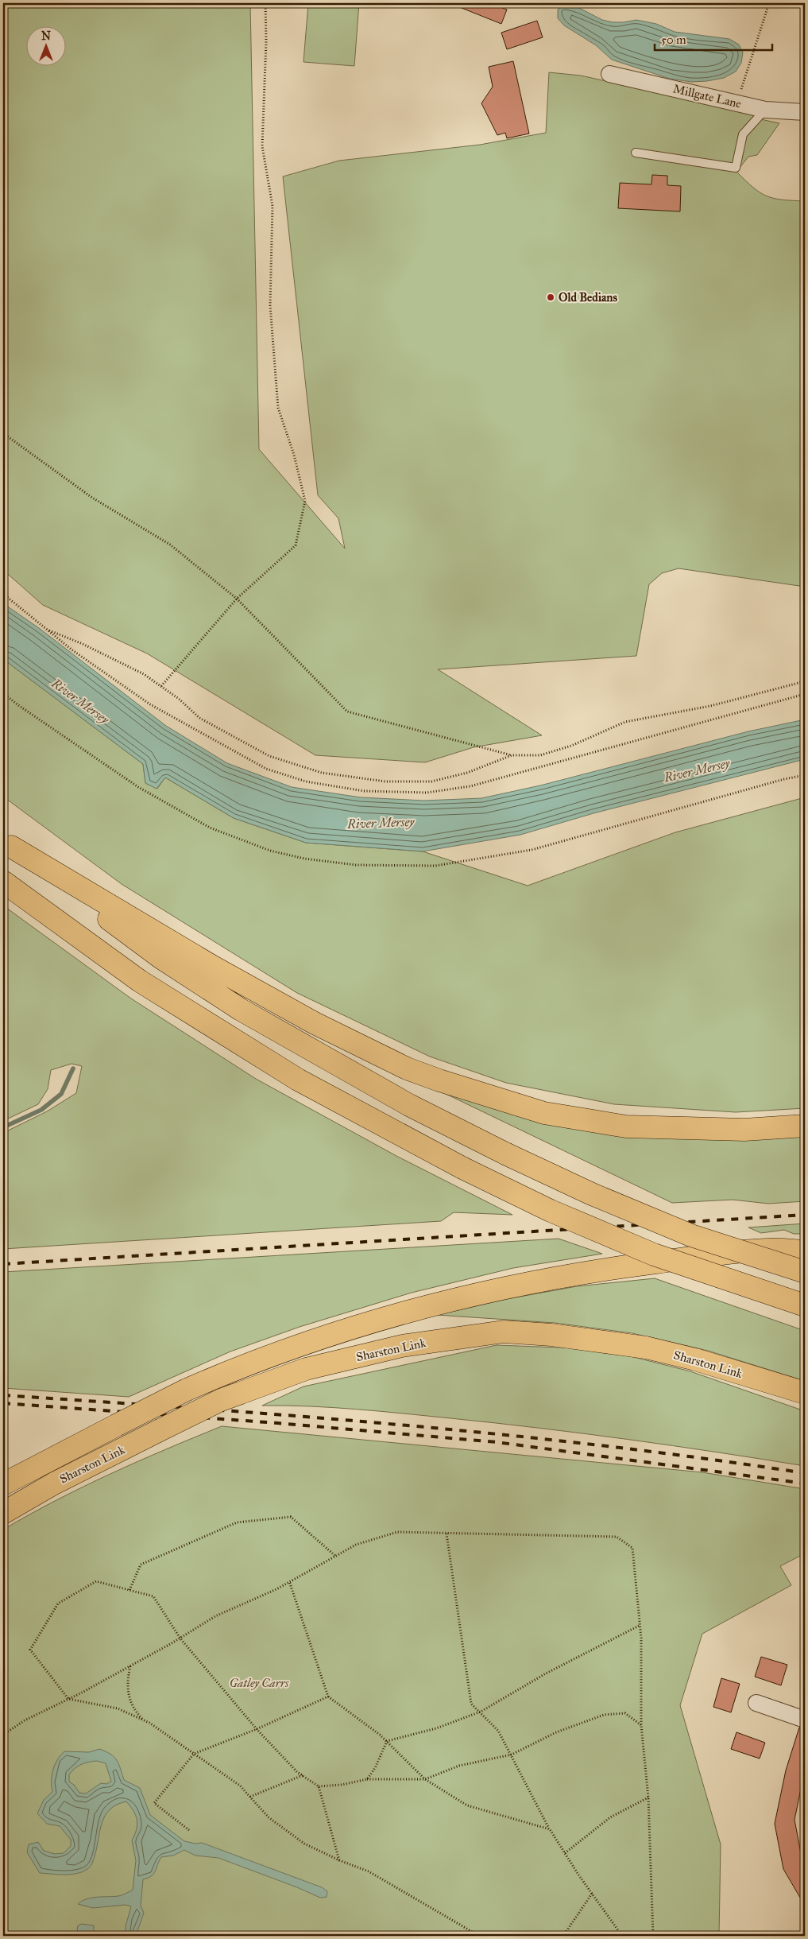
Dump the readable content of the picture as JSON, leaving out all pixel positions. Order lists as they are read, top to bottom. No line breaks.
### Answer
{"streets":{"highway":["Sharston Link"],"street":["Millgate Lane"]},"water":["River Mersey"],"parks":["Gatley Carrs"],"places":["Old Bedians"],"scale_bar":"50 m","north":"top"}
